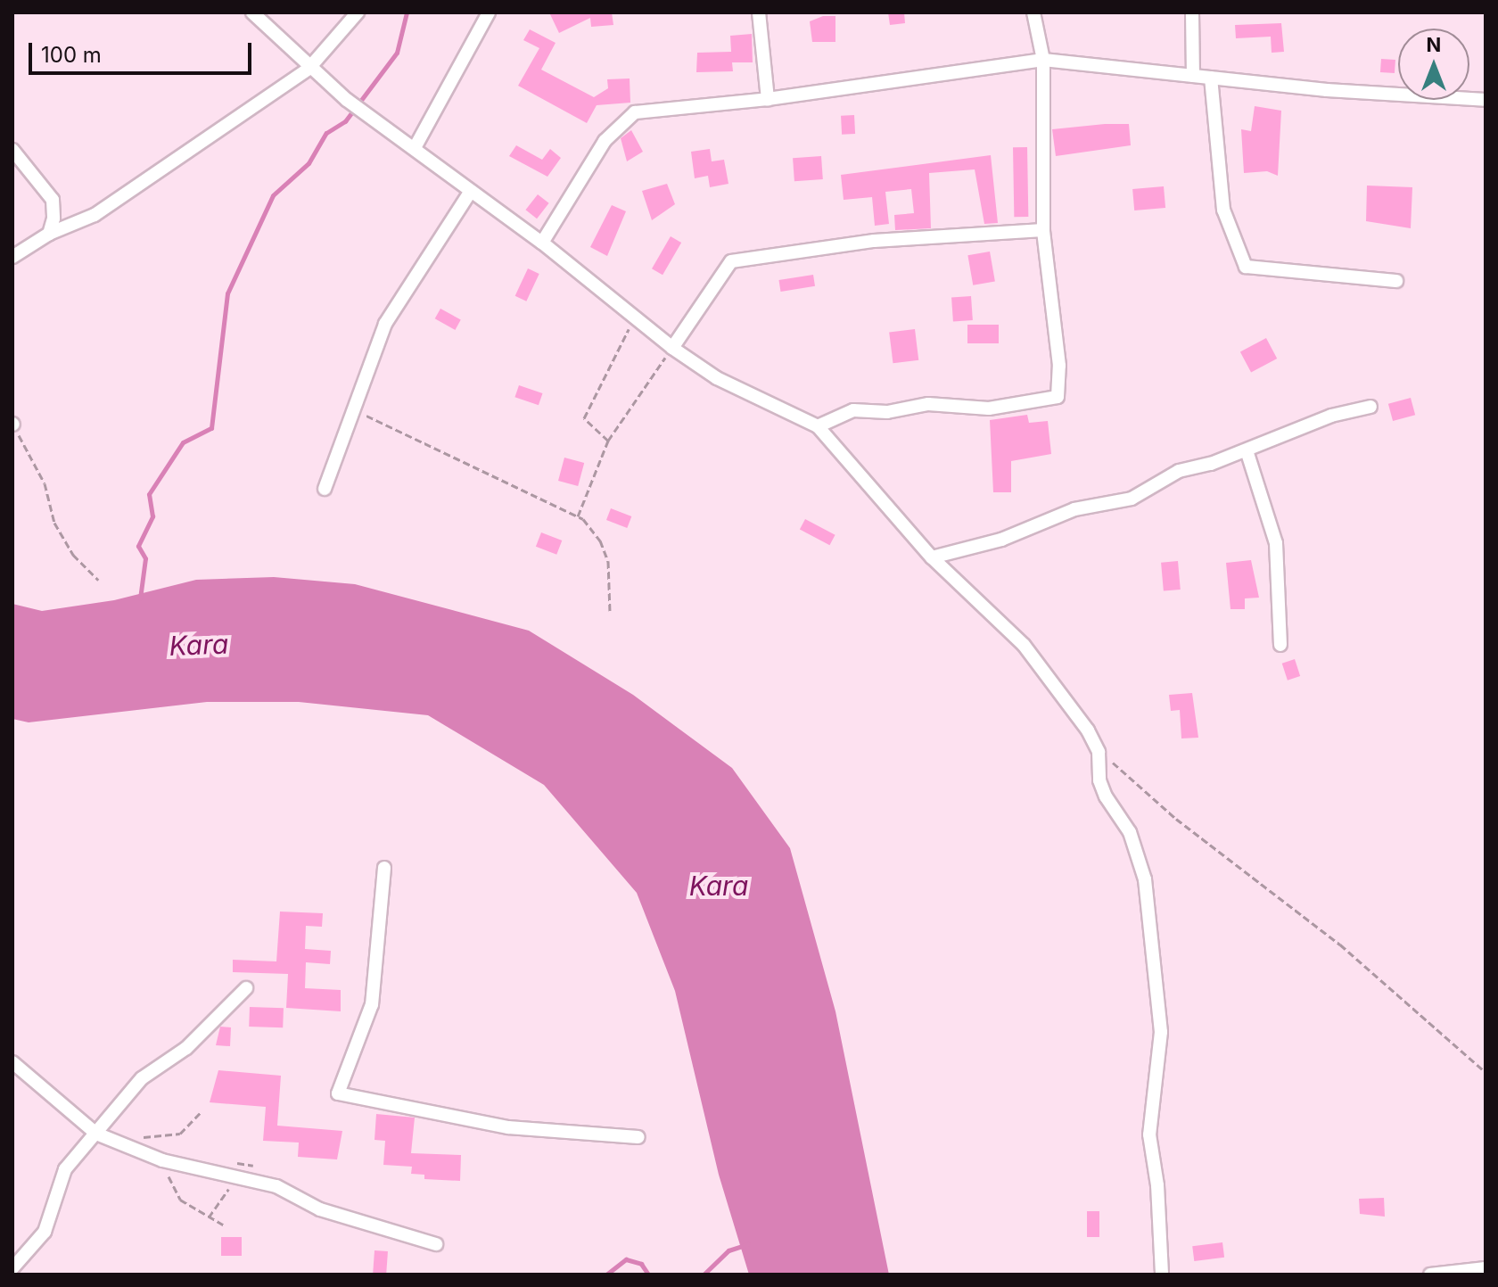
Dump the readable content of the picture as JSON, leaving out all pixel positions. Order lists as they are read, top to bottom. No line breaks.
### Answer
{"water":["Kara"],"scale_bar":"100 m","north":"top"}
